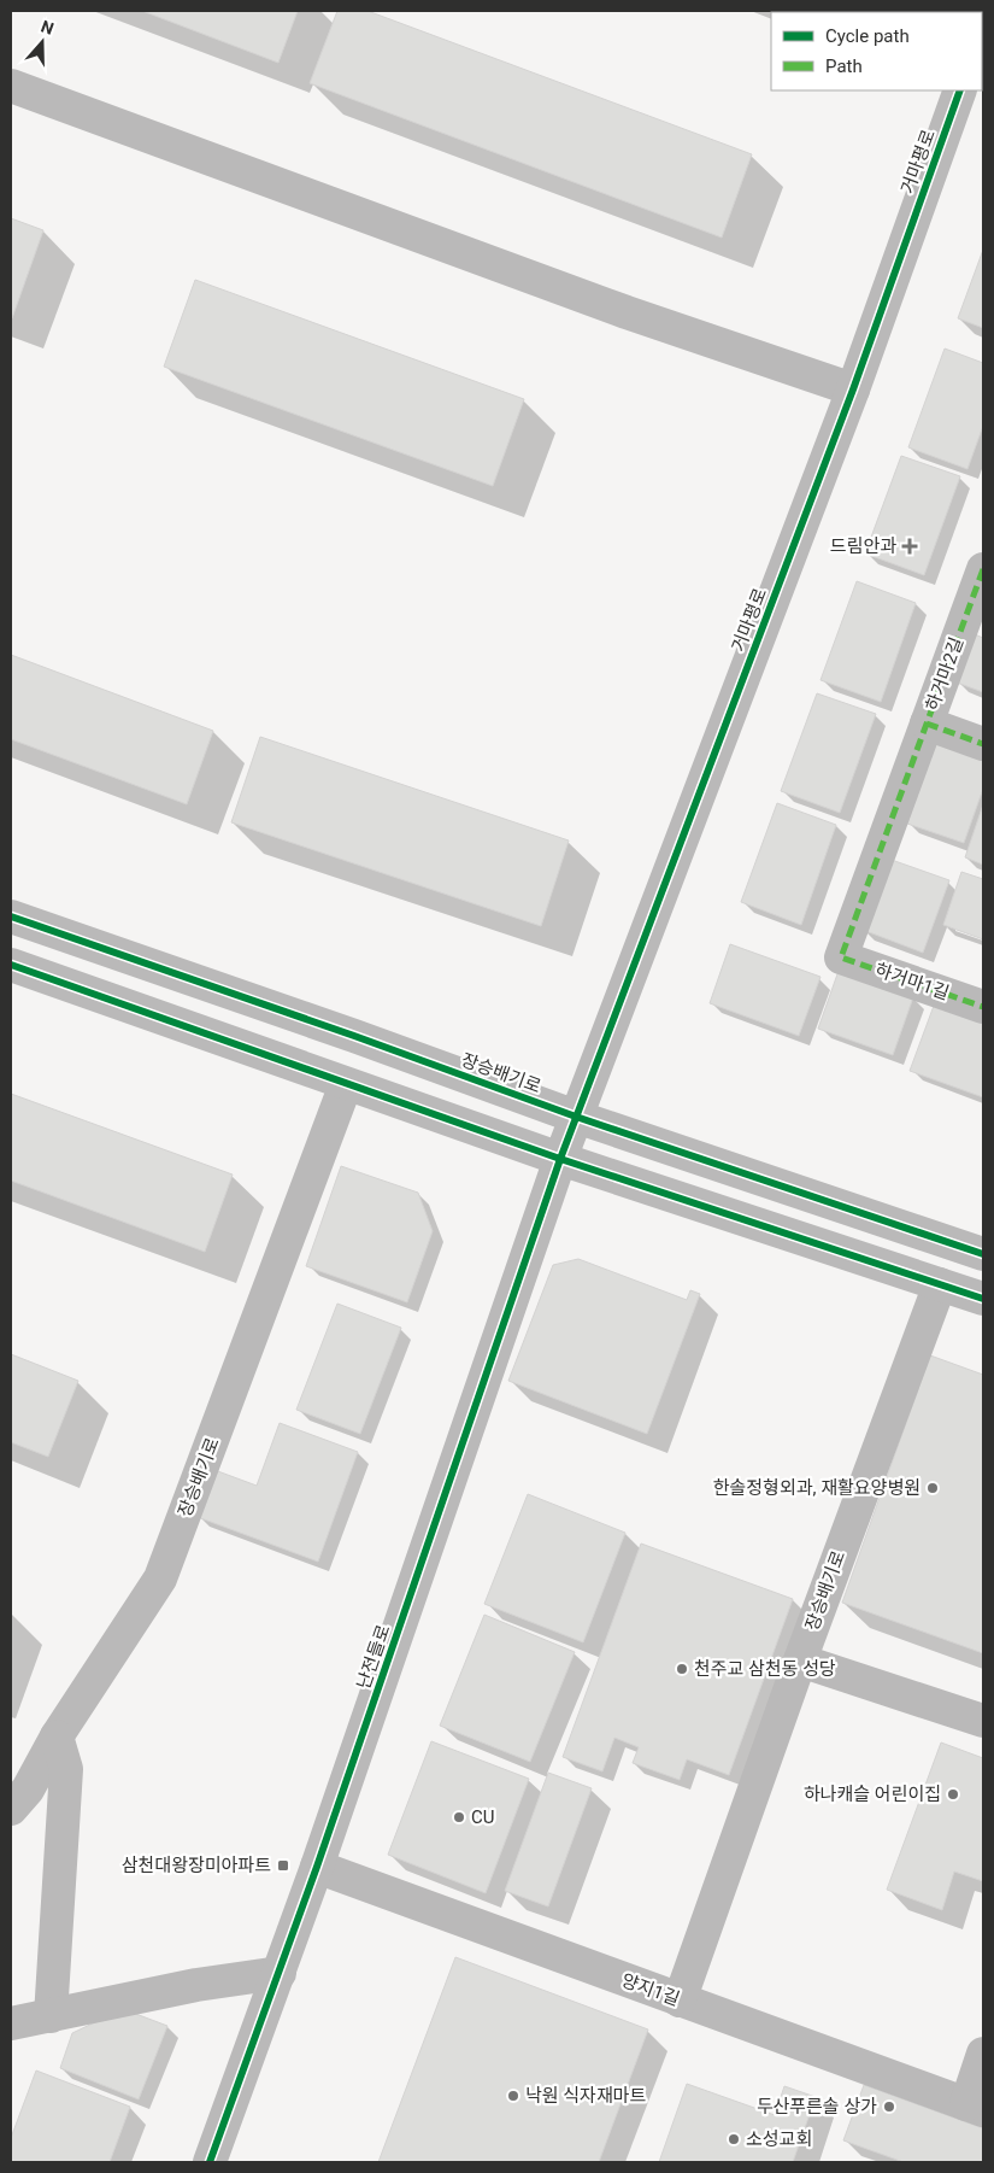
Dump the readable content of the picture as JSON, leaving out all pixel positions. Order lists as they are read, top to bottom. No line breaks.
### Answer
{"streets":{"street":["거마평로","하거마2길","하거마1길","장승배기로","난전들로","양지1길"]},"crossings":[["거마평로","장승배기로"],["거마평로","난전들로"],["하거마2길","하거마1길"],["장승배기로","양지1길"],["난전들로","양지1길"]],"places":{"health":["드림안과"],"other":["한솔정형외과, 재활요양병원","천주교 삼천동 성당","하나캐슬 어린이집","CU","낙원 식자재마트","두산푸른솔 상가","소성교회"],"transit":["삼천대왕장미아파트"]},"legend":["Cycle path","Path"],"north":"top"}
